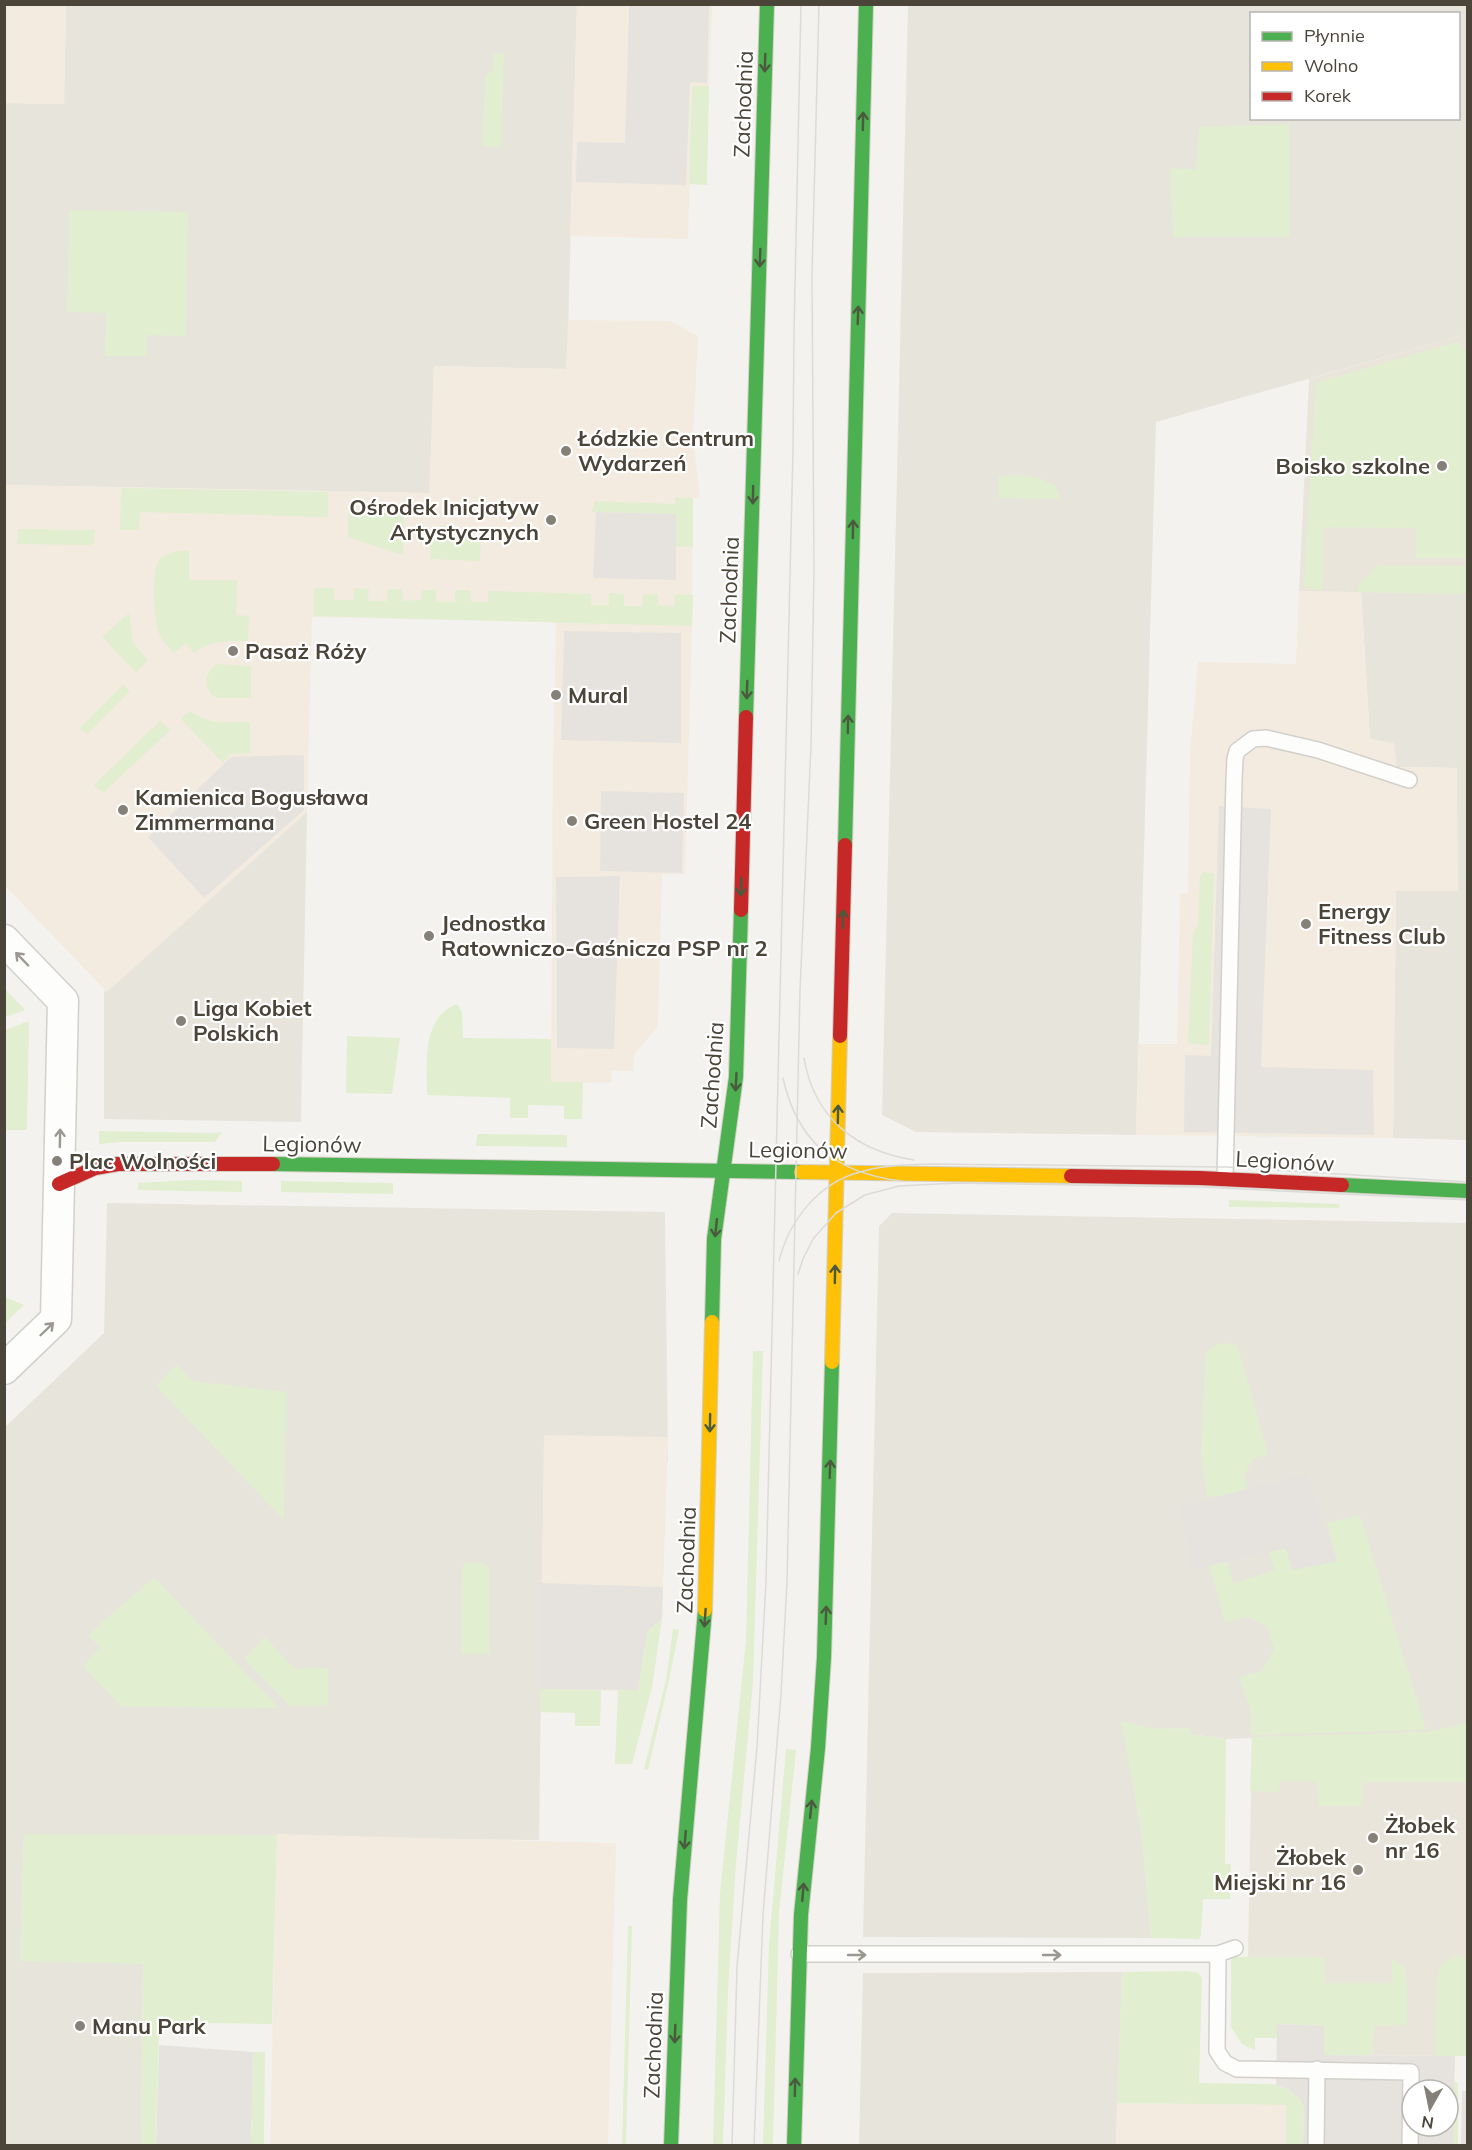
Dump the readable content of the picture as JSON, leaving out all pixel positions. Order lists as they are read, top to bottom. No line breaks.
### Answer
{"streets":{"main road":["Zachodnia","Legionów"]},"crossings":[["Zachodnia","Legionów"]],"places":["Łódzkie Centrum Wydarzeń","Boisko szkolne","Ośrodek Inicjatyw Artystycznych","Pasaż Róży","Mural","Kamienica Bogusława Zimmermana","Green Hostel 24","Energy Fitness Club","Jednostka Ratowniczo-Gaśnicza PSP nr 2","Liga Kobiet Polskich","Plac Wolności","Żłobek nr 16","Żłobek Miejski nr 16","Manu Park"],"legend":["Płynnie","Wolno","Korek"],"north":"bottom"}
